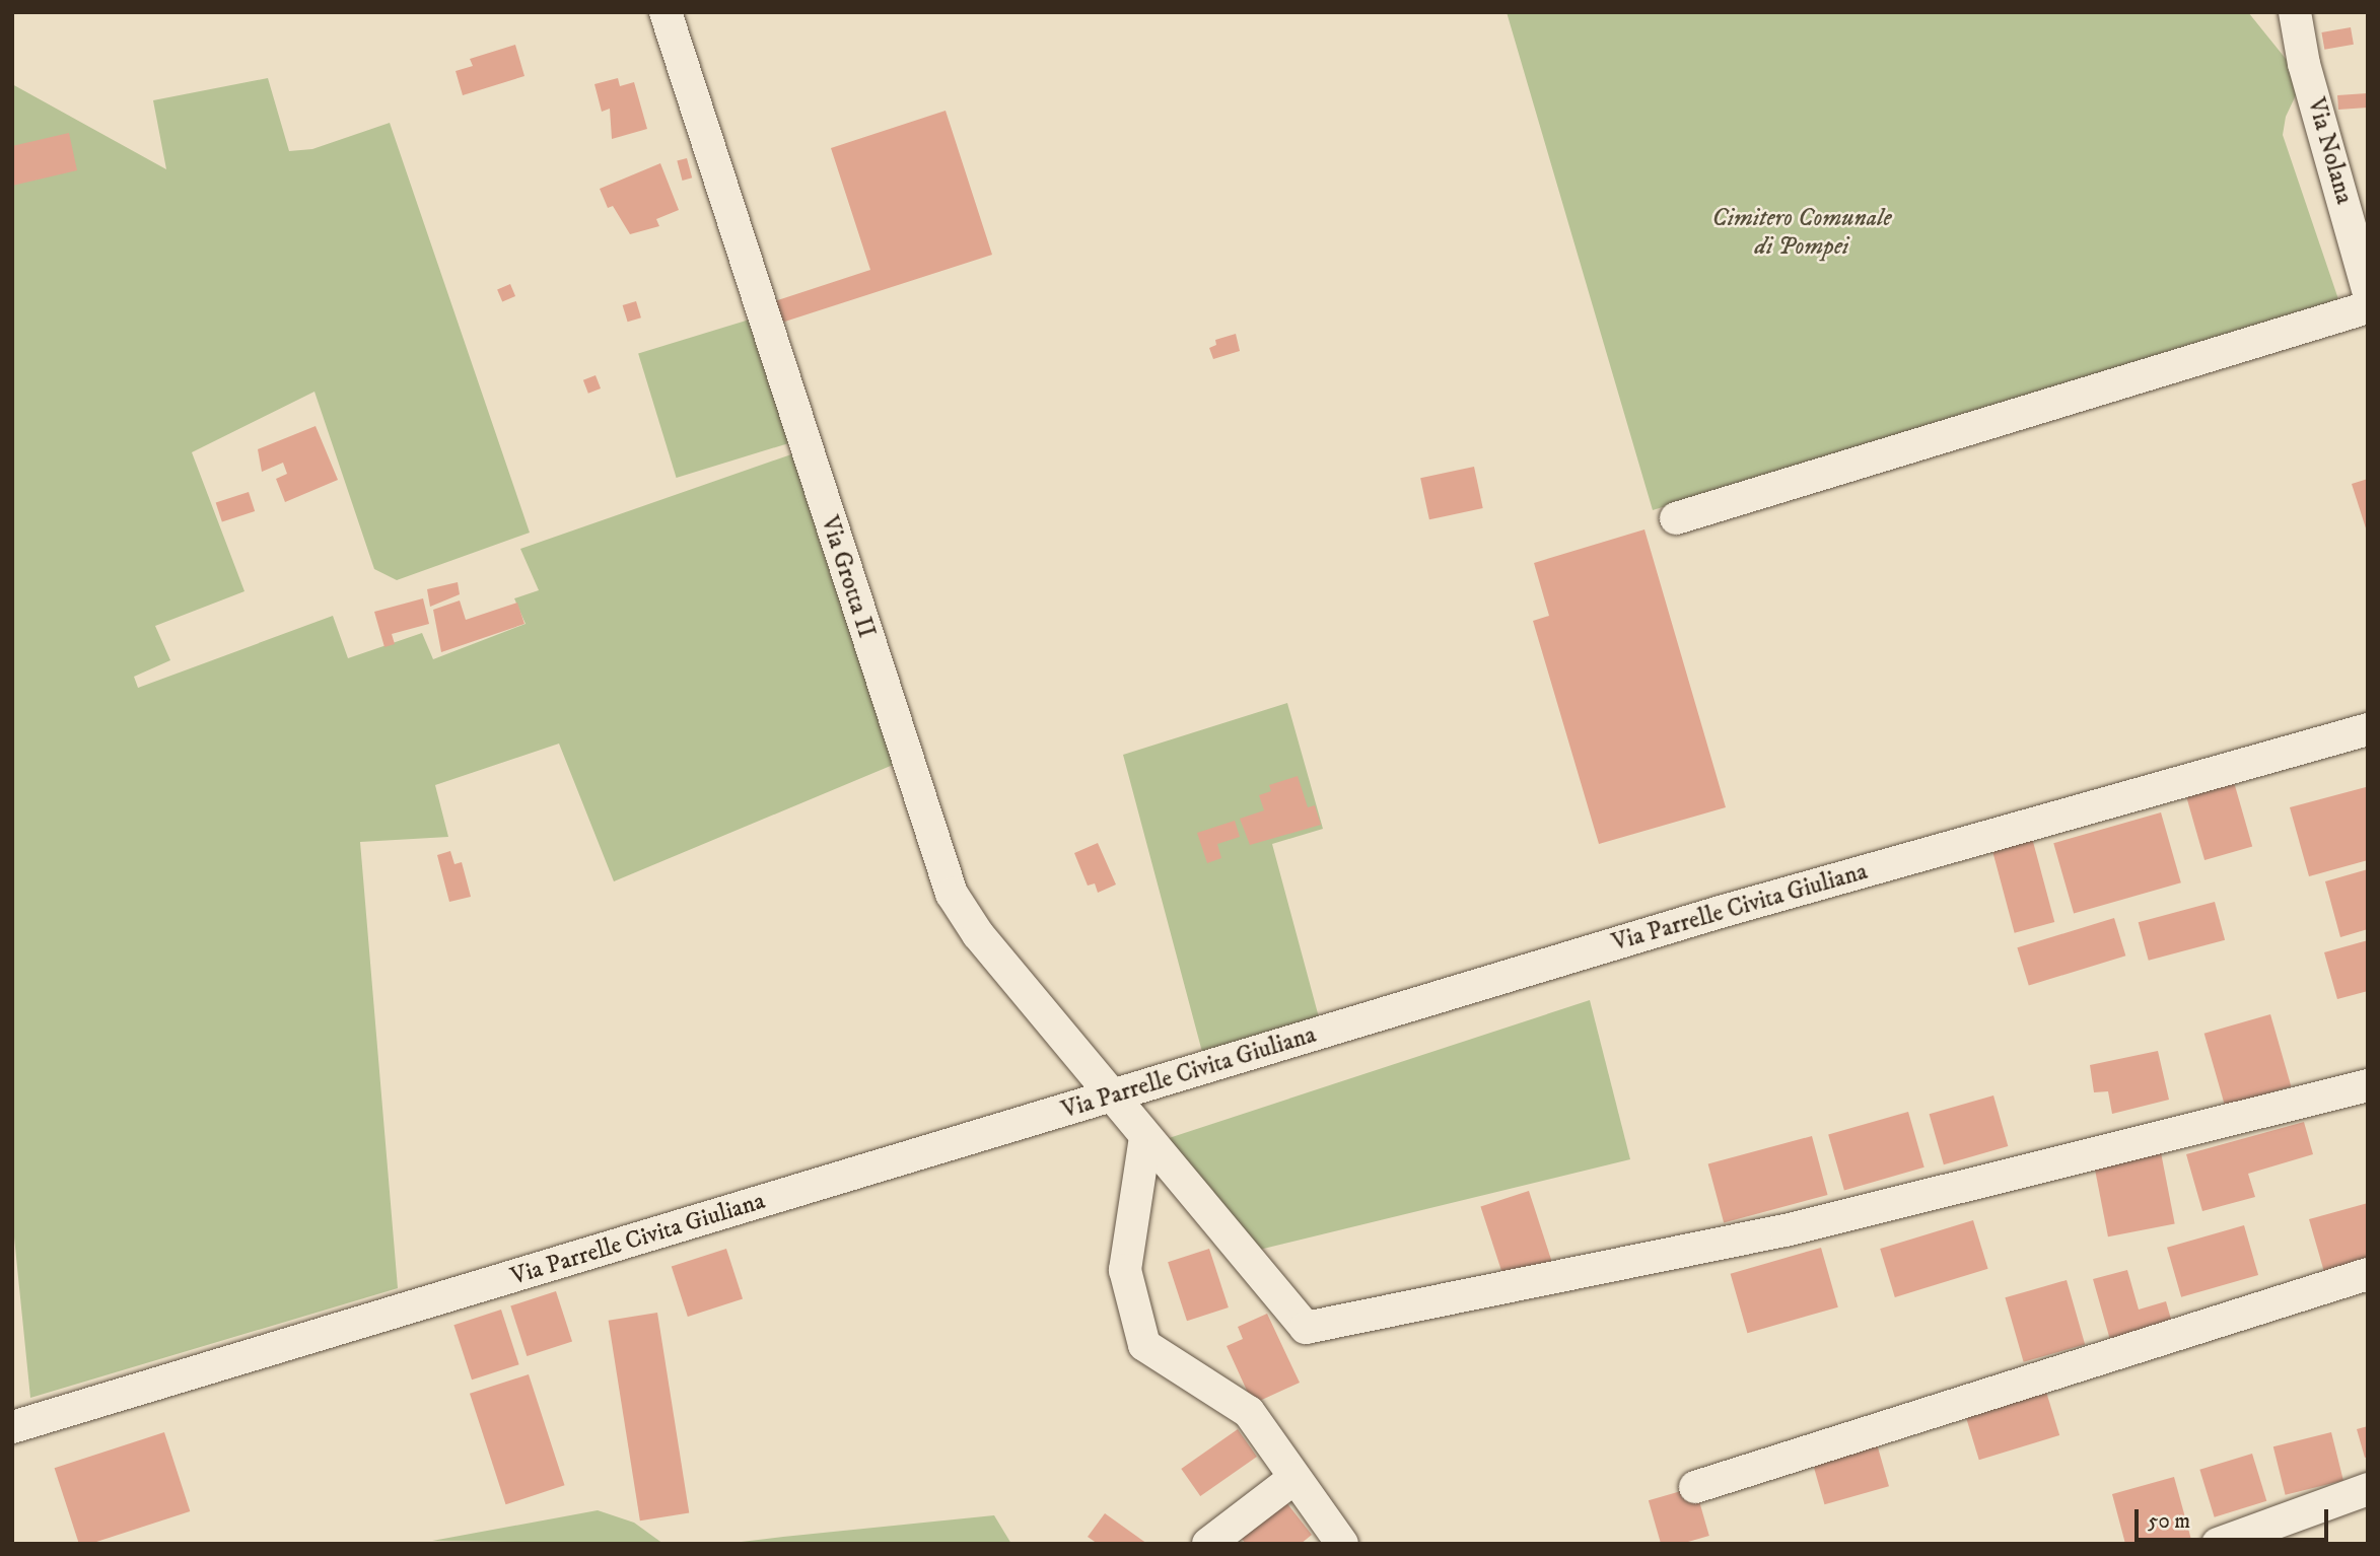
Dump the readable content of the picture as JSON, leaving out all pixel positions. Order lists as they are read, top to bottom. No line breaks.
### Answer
{"streets":{"street":["Via Nolana","Via Grotta II","Via Parrelle Civita Giuliana"]},"crossings":[["Via Grotta II","Via Parrelle Civita Giuliana"]],"parks":["Cimitero Comunale di Pompei"],"scale_bar":"50 m"}
